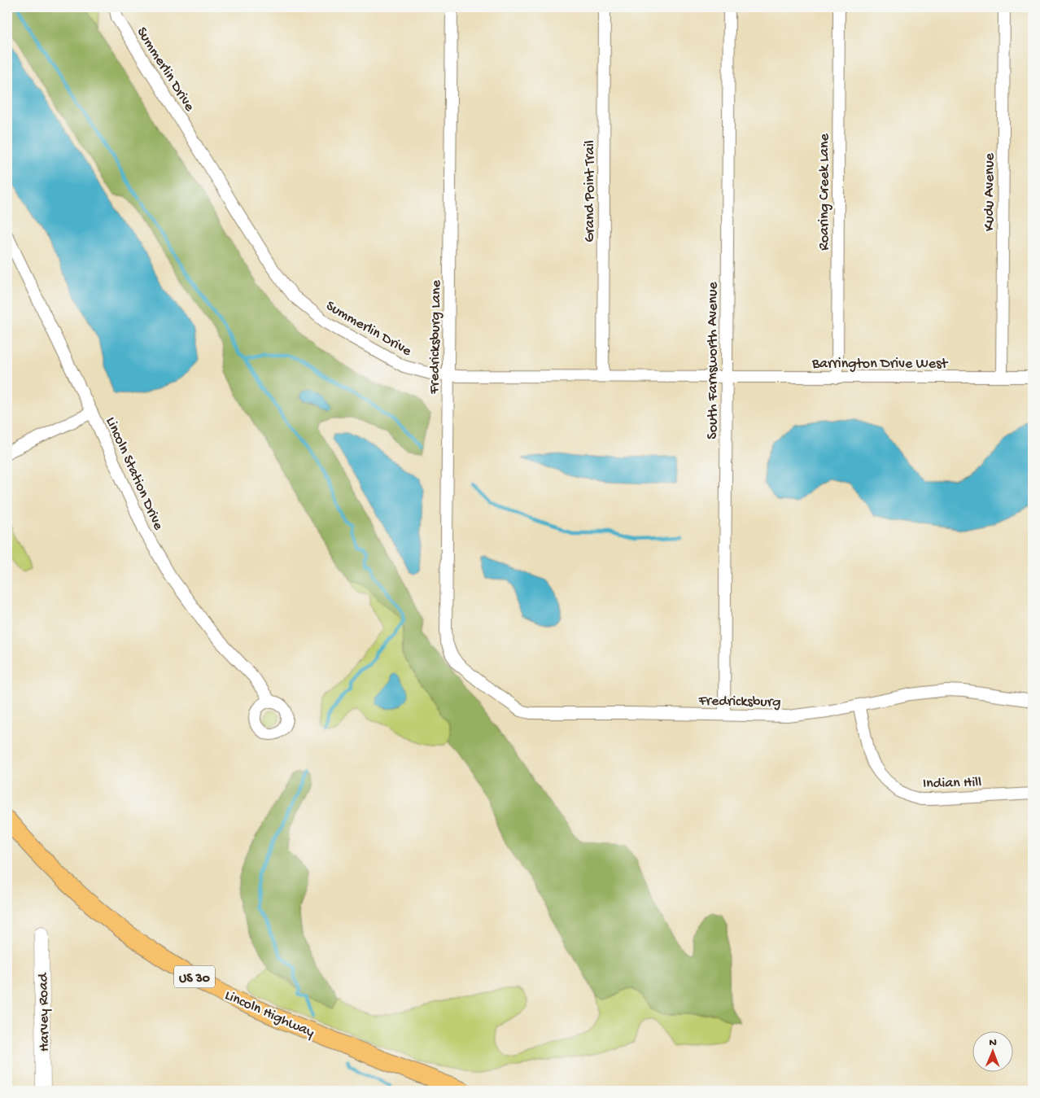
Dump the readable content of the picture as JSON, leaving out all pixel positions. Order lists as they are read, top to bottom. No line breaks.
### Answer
{"streets":{"main road":["US 30","Lincoln Highway"],"street":["Summerlin Drive","Grand Point Trail","Roaring Creek Lane","Kudu Avenue","Fredricksburg Lane","South Farnsworth Avenue","Barrington Drive West","Lincoln Station Drive","Fredricksburg","Indian Hill","Harvey Road"]},"crossings":[["Summerlin Drive","Grand Point Trail"],["Summerlin Drive","Fredricksburg Lane"],["Summerlin Drive","South Farnsworth Avenue"],["Summerlin Drive","Barrington Drive West"],["Roaring Creek Lane","Barrington Drive West"],["Kudu Avenue","Barrington Drive West"],["Fredricksburg Lane","Fredricksburg"],["South Farnsworth Avenue","Barrington Drive West"],["South Farnsworth Avenue","Fredricksburg"],["Fredricksburg","Indian Hill"]],"north":"top"}
